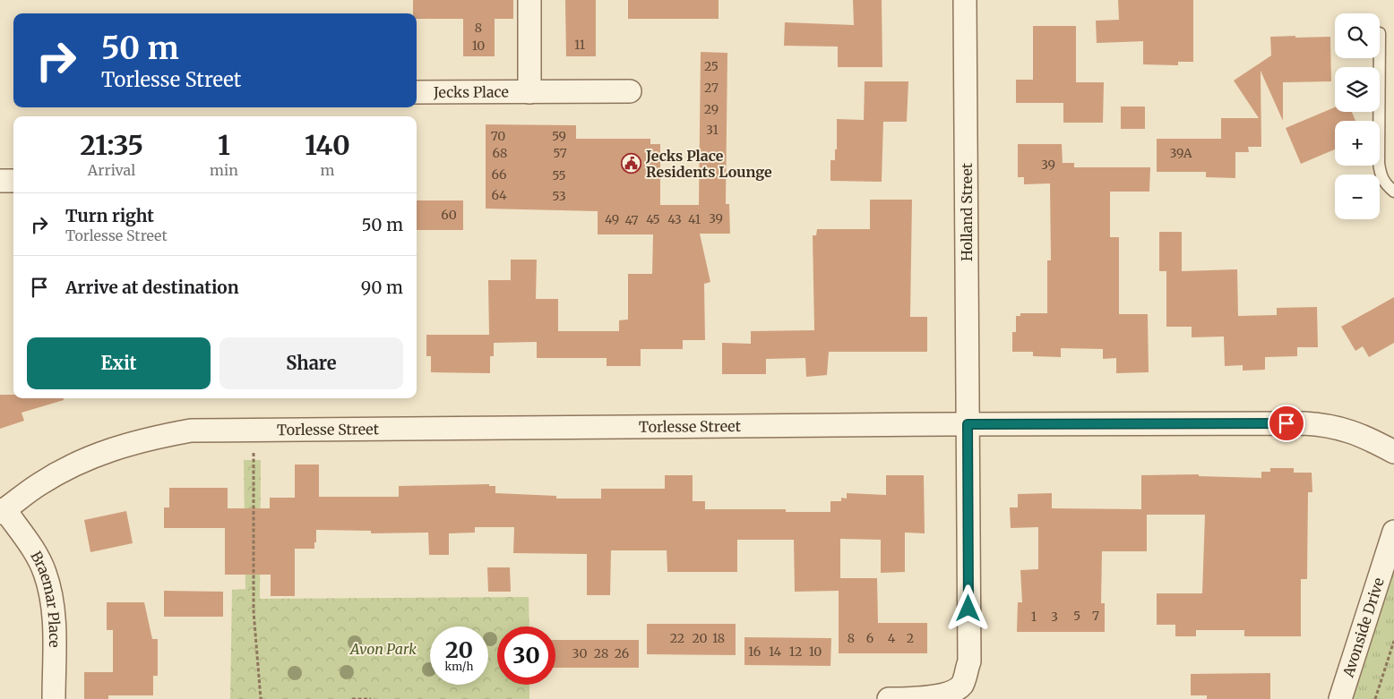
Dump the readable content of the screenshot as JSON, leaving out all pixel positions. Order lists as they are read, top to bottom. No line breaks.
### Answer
{"streets":{"street":["Jecks Place","Holland Street","Torlesse Street","Braemar Place","Avonside Drive"]},"crossings":[["Holland Street","Torlesse Street"],["Torlesse Street","Braemar Place"]],"parks":["Avon Park"],"places":{"public building":["Jecks Place Residents Lounge"]},"house_numbers":["8","11","10","25","27","29","31","70","59","68","57","39A","39","66","55","64","53","60","39","49","45","43","41","47","5","7","1","3","22","20","18","8","6","4","2","16","14","12","10","30","28","26"],"page":{"map_buttons":["+","−"],"turn":["50 m","Torlesse Street"],"eta":["21:35","Arrival","1","min","140","m"],"list":[{"name":"Turn right","note":"Torlesse Street","value":"50 m"},{"name":"Arrive at destination","value":"90 m"}],"buttons":["Exit","Share"],"speed":"20 km/h","limit":"30"}}
